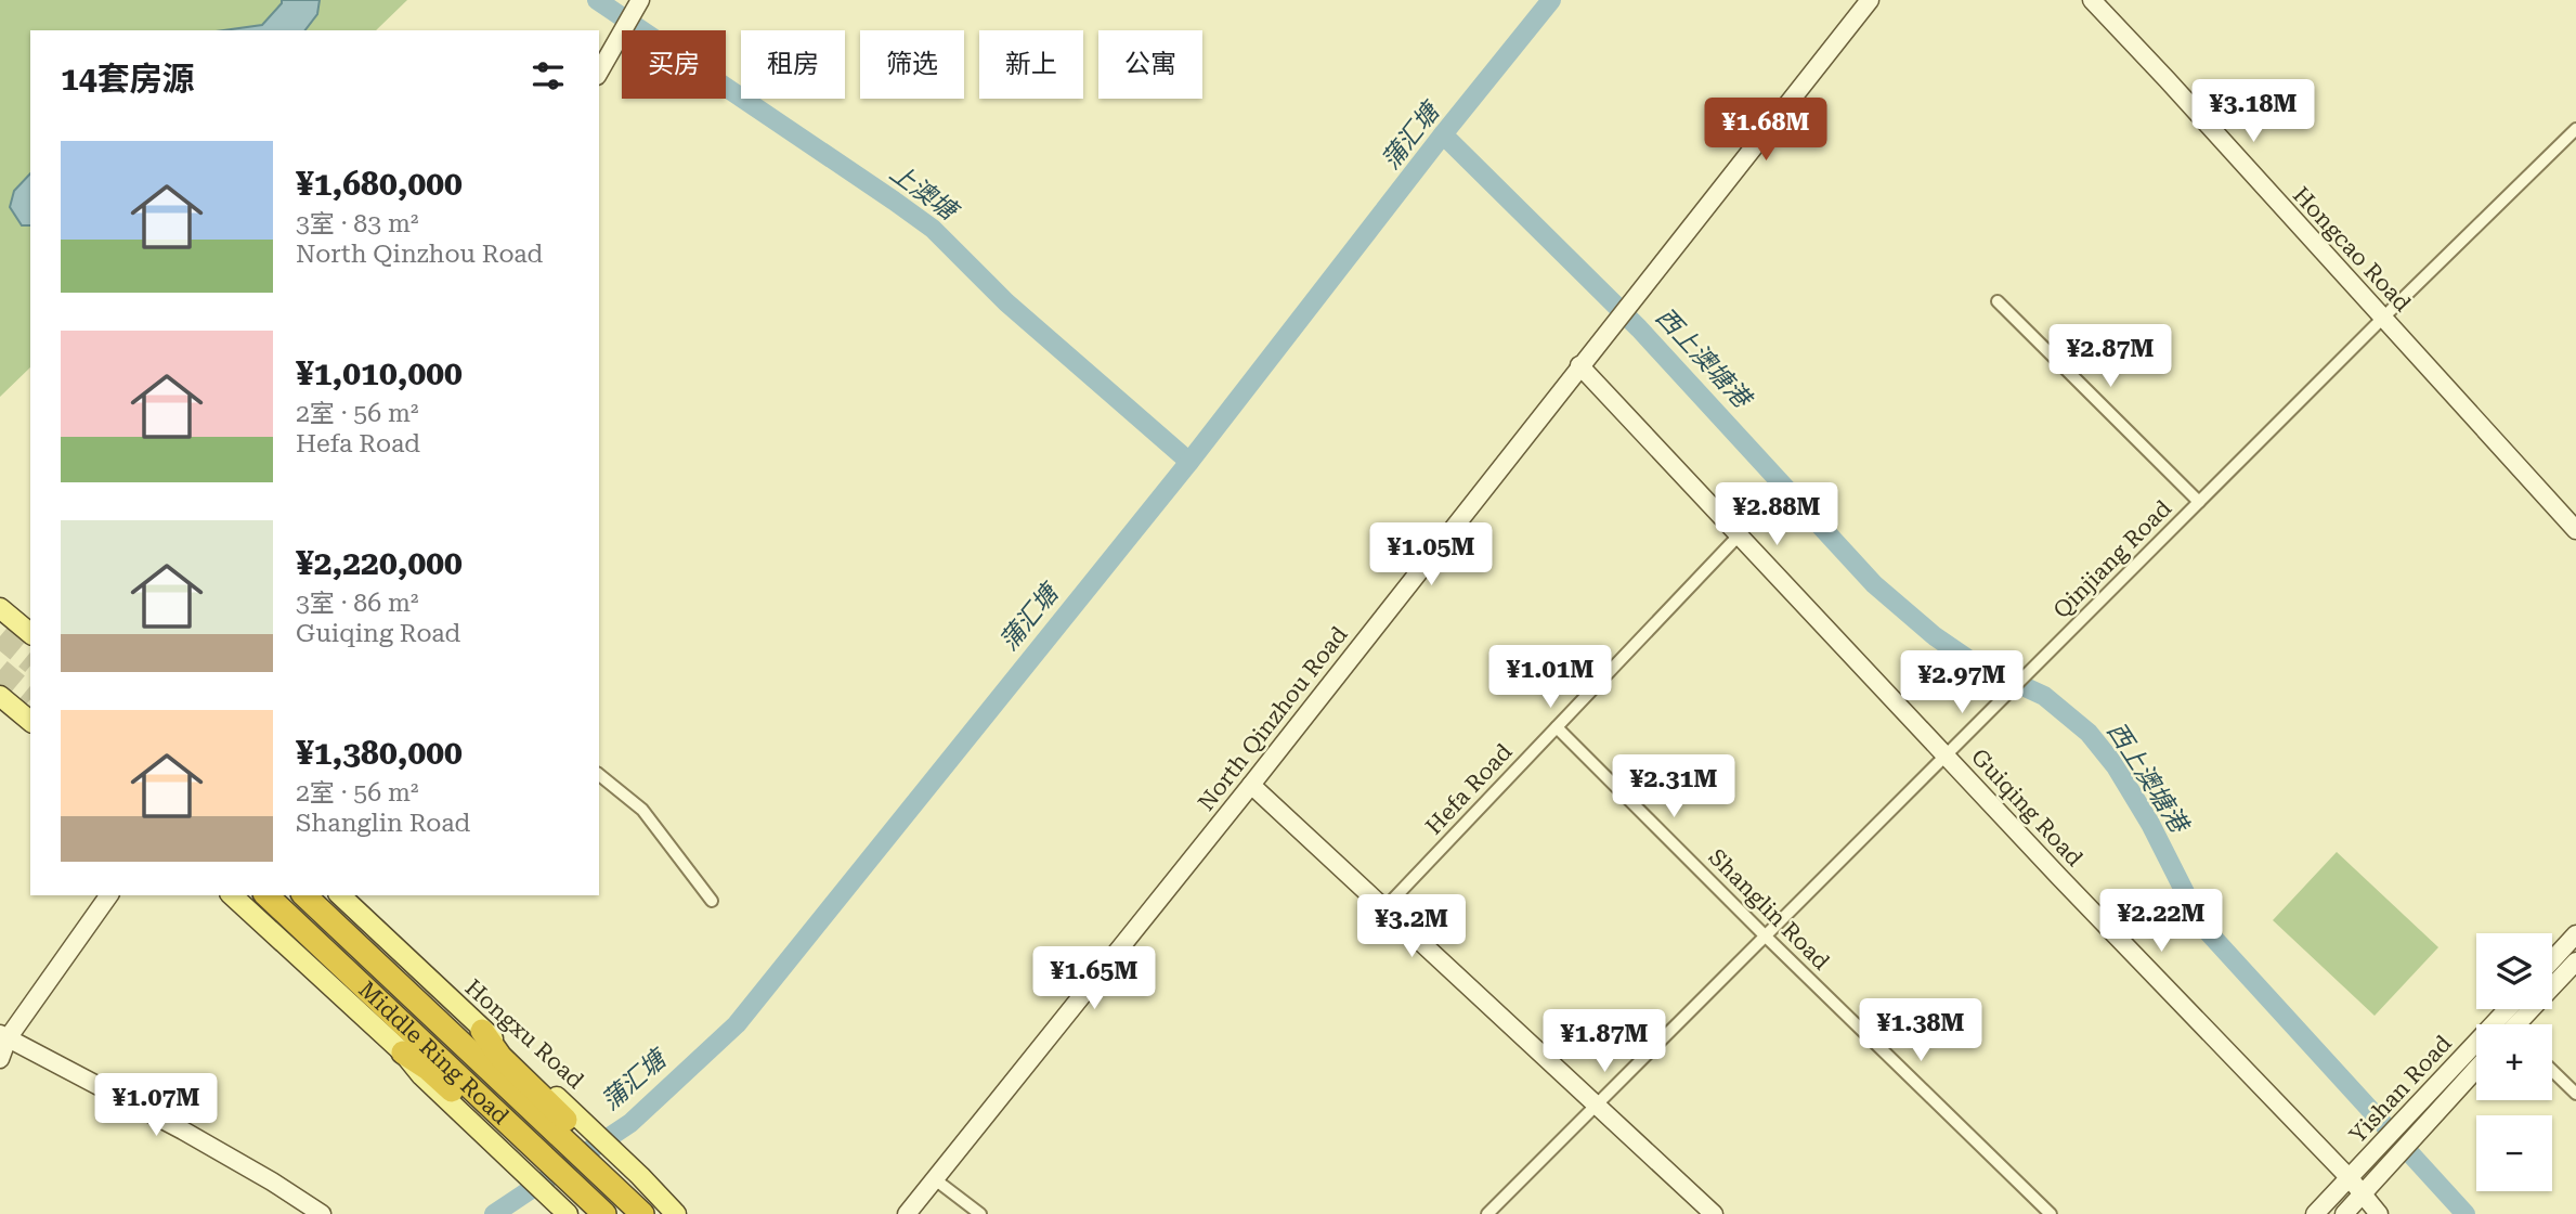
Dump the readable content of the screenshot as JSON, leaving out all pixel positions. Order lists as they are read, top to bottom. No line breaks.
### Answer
{"streets":{"highway":["Middle Ring Road"],"main road":["Hongxu Road"],"street":["Hongcao Road","Qinjiang Road","North Qinzhou Road","Hefa Road","Guiqing Road","Shanglin Road","Yishan Road"]},"crossings":[["Hongcao Road","Qinjiang Road"],["Qinjiang Road","Guiqing Road"],["Qinjiang Road","Shanglin Road"],["North Qinzhou Road","Guiqing Road"],["Hefa Road","Guiqing Road"],["Hefa Road","Shanglin Road"],["Guiqing Road","Yishan Road"]],"water":["蒲汇塘","上澳塘","西上澳塘港"],"page":{"chip":["买房","租房","筛选","新上","公寓"],"heading":"14套房源","price":["¥3.18M","¥1.68M","¥2.87M","¥2.88M","¥1.05M","¥1.01M","¥2.97M","¥2.31M","¥2.22M","¥3.2M","¥1.65M","¥1.38M","¥1.87M","¥1.07M"],"list":[{"name":"¥1,680,000","note":"3室 · 83 m² · North Qinzhou Road"},{"name":"¥1,010,000","note":"2室 · 56 m² · Hefa Road"},{"name":"¥2,220,000","note":"3室 · 86 m² · Guiqing Road"},{"name":"¥1,380,000","note":"2室 · 56 m² · Shanglin Road"}],"map_buttons":["+","−"]}}
